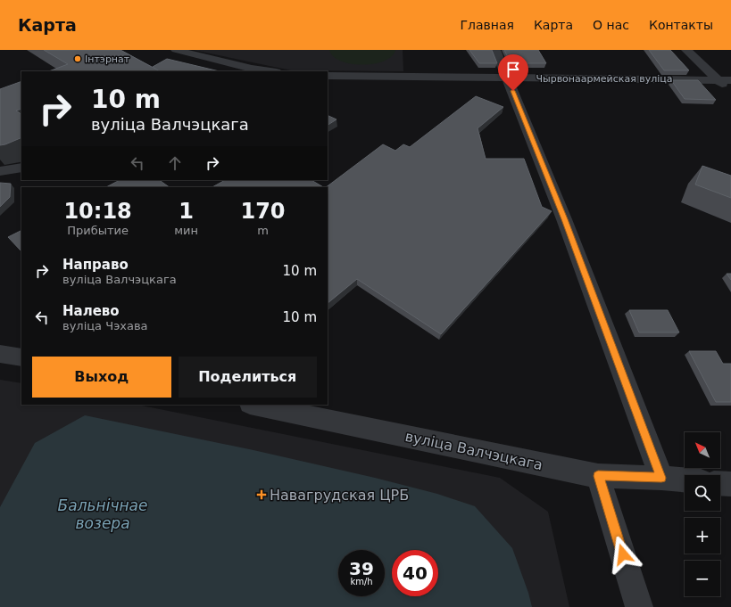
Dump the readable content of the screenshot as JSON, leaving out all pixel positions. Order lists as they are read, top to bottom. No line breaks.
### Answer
{"streets":{"street":["Чырвонаармейская вуліца","вуліца Валчэцкага"]},"water":["Бальнічнае возера"],"places":{"other":["Інтэрнат"],"health":["Навагрудская ЦРБ"]},"north":"top left","page":{"header":"Карта","nav":["Главная","Карта","О нас","Контакты"],"turn":["10 m","вуліца Валчэцкага"],"eta":["10:18","Прибытие","1","мин","170","m"],"list":[{"name":"Направо","note":"вуліца Валчэцкага","value":"10 m"},{"name":"Налево","note":"вуліца Чэхава","value":"10 m"}],"buttons":["Выход","Поделиться"],"map_buttons":["+","−"],"speed":"39 km/h","limit":"40"}}
